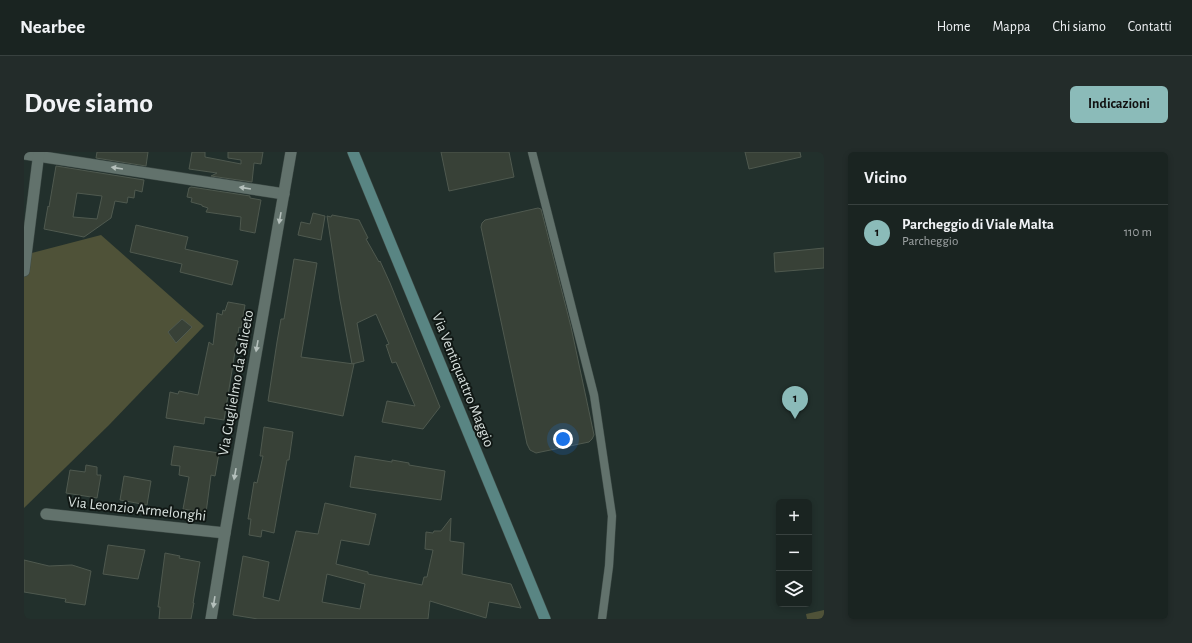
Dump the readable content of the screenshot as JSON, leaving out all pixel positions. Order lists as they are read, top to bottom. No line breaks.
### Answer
{"streets":{"main road":["Via Ventiquattro Maggio"],"street":["Via Guglielmo da Saliceto","Via Leonzio Armelonghi"]},"crossings":[["Via Guglielmo da Saliceto","Via Leonzio Armelonghi"]],"one_way":["Via Guglielmo da Saliceto"],"page":{"header":"Nearbee","nav":["Home","Mappa","Chi siamo","Contatti"],"buttons":"Indicazioni","title":"Dove siamo","heading":"Vicino","list":[{"mark":"1","name":"Parcheggio di Viale Malta","note":"Parcheggio","value":"110 m"}],"pins":"1","map_buttons":["+","−"]}}
